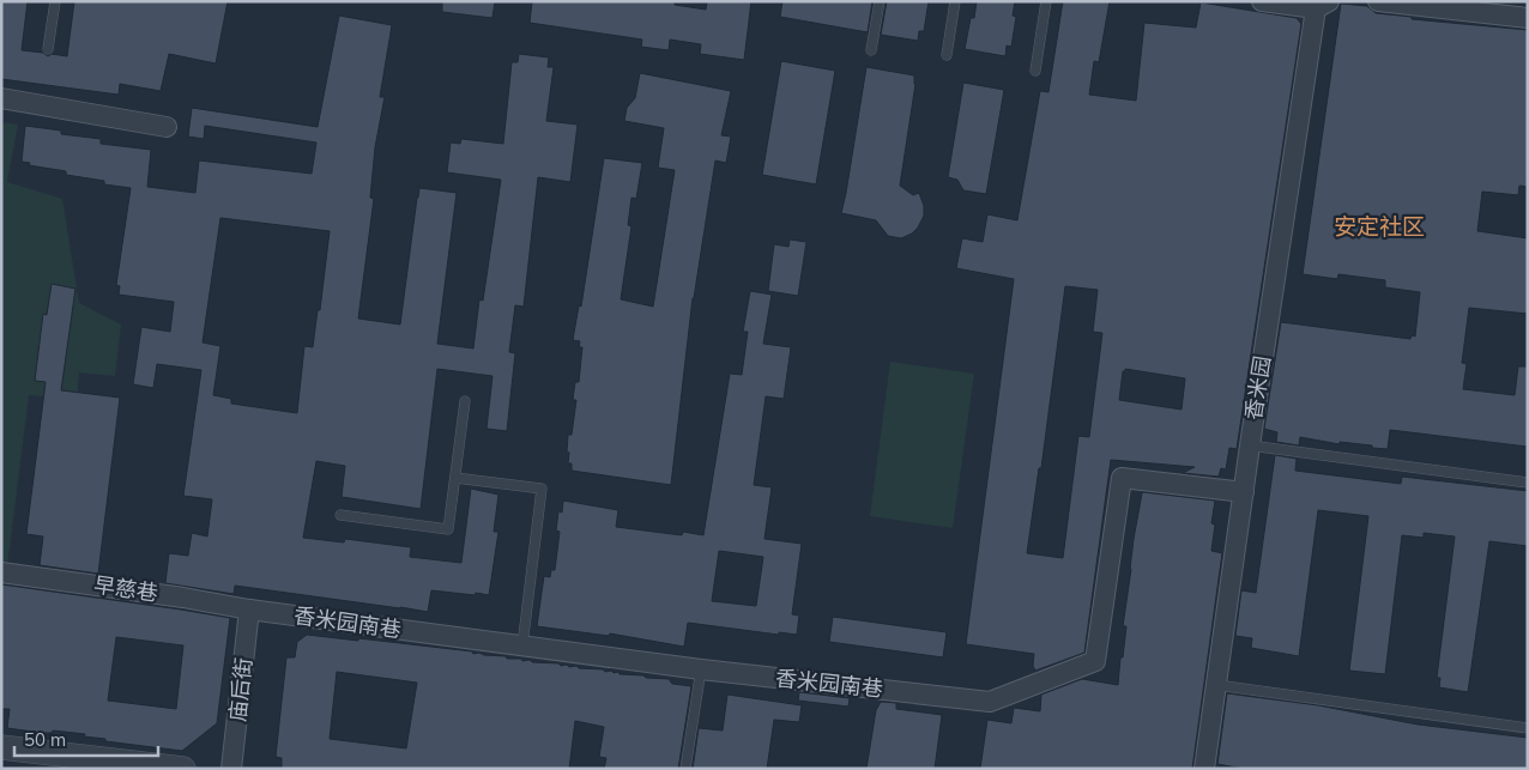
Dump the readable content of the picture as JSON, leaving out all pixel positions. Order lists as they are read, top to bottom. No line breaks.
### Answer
{"streets":{"street":["香米园","早慈巷","香米园南巷","庙后街"]},"crossings":[["香米园","香米园南巷"],["早慈巷","香米园南巷"],["早慈巷","庙后街"],["香米园南巷","庙后街"]],"districts":["安定社区"],"scale_bar":"50 m"}
